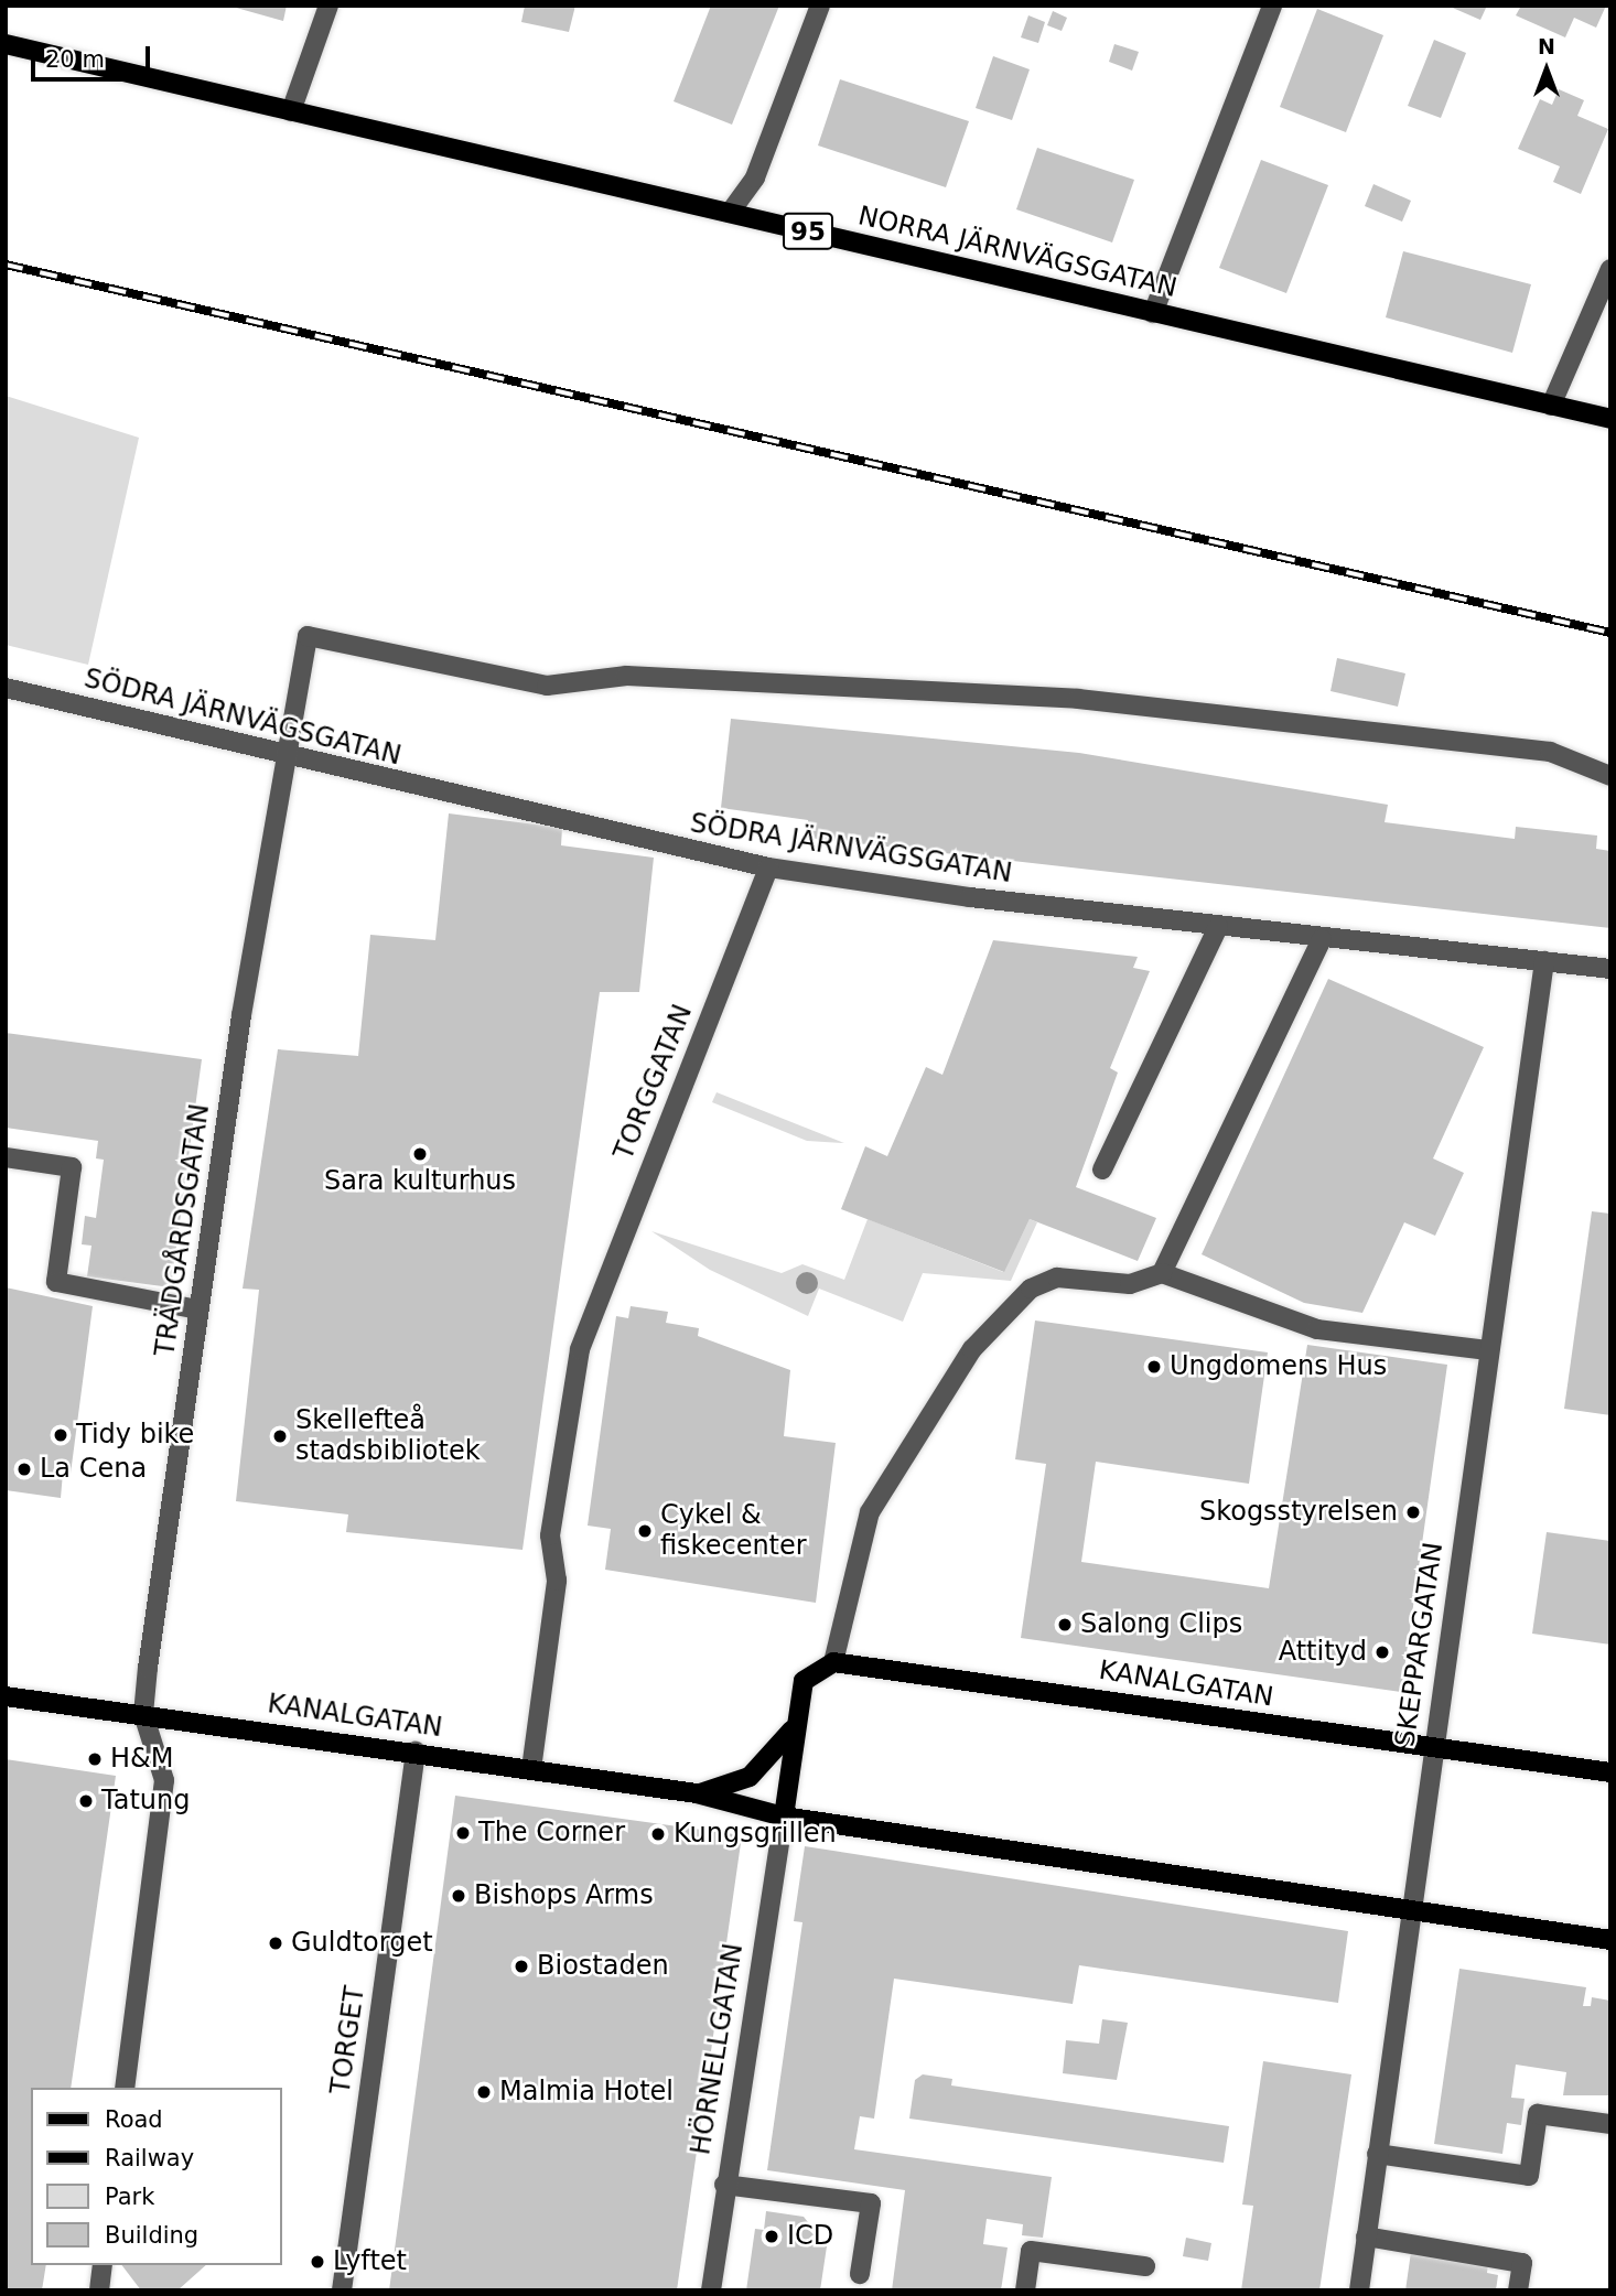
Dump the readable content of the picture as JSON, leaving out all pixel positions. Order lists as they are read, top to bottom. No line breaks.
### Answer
{"streets":{"main road":["95","NORRA JÄRNVÄGSGATAN","KANALGATAN"],"street":["SÖDRA JÄRNVÄGSGATAN","TORGGATAN","TRÄDGÅRDSGATAN","SKEPPARGATAN","TORGET","HÖRNELLGATAN"]},"crossings":[["SÖDRA JÄRNVÄGSGATAN","TORGGATAN"],["SÖDRA JÄRNVÄGSGATAN","TRÄDGÅRDSGATAN"],["SÖDRA JÄRNVÄGSGATAN","SKEPPARGATAN"],["TORGGATAN","KANALGATAN"],["TRÄDGÅRDSGATAN","KANALGATAN"],["SKEPPARGATAN","KANALGATAN"],["KANALGATAN","TORGET"],["KANALGATAN","HÖRNELLGATAN"]],"places":["Sara kulturhus","Ungdomens Hus","Tidy bike","Skellefteå stadsbibliotek","La Cena","Skogsstyrelsen","Cykel & fiskecenter","Salong Clips","Attityd","H&M","Tatung","The Corner","Kungsgrillen","Bishops Arms","Guldtorget","Biostaden","Malmia Hotel","ICD","Lyftet"],"legend":["Road","Railway","Park","Building"],"scale_bar":"20 m","north":"top"}
